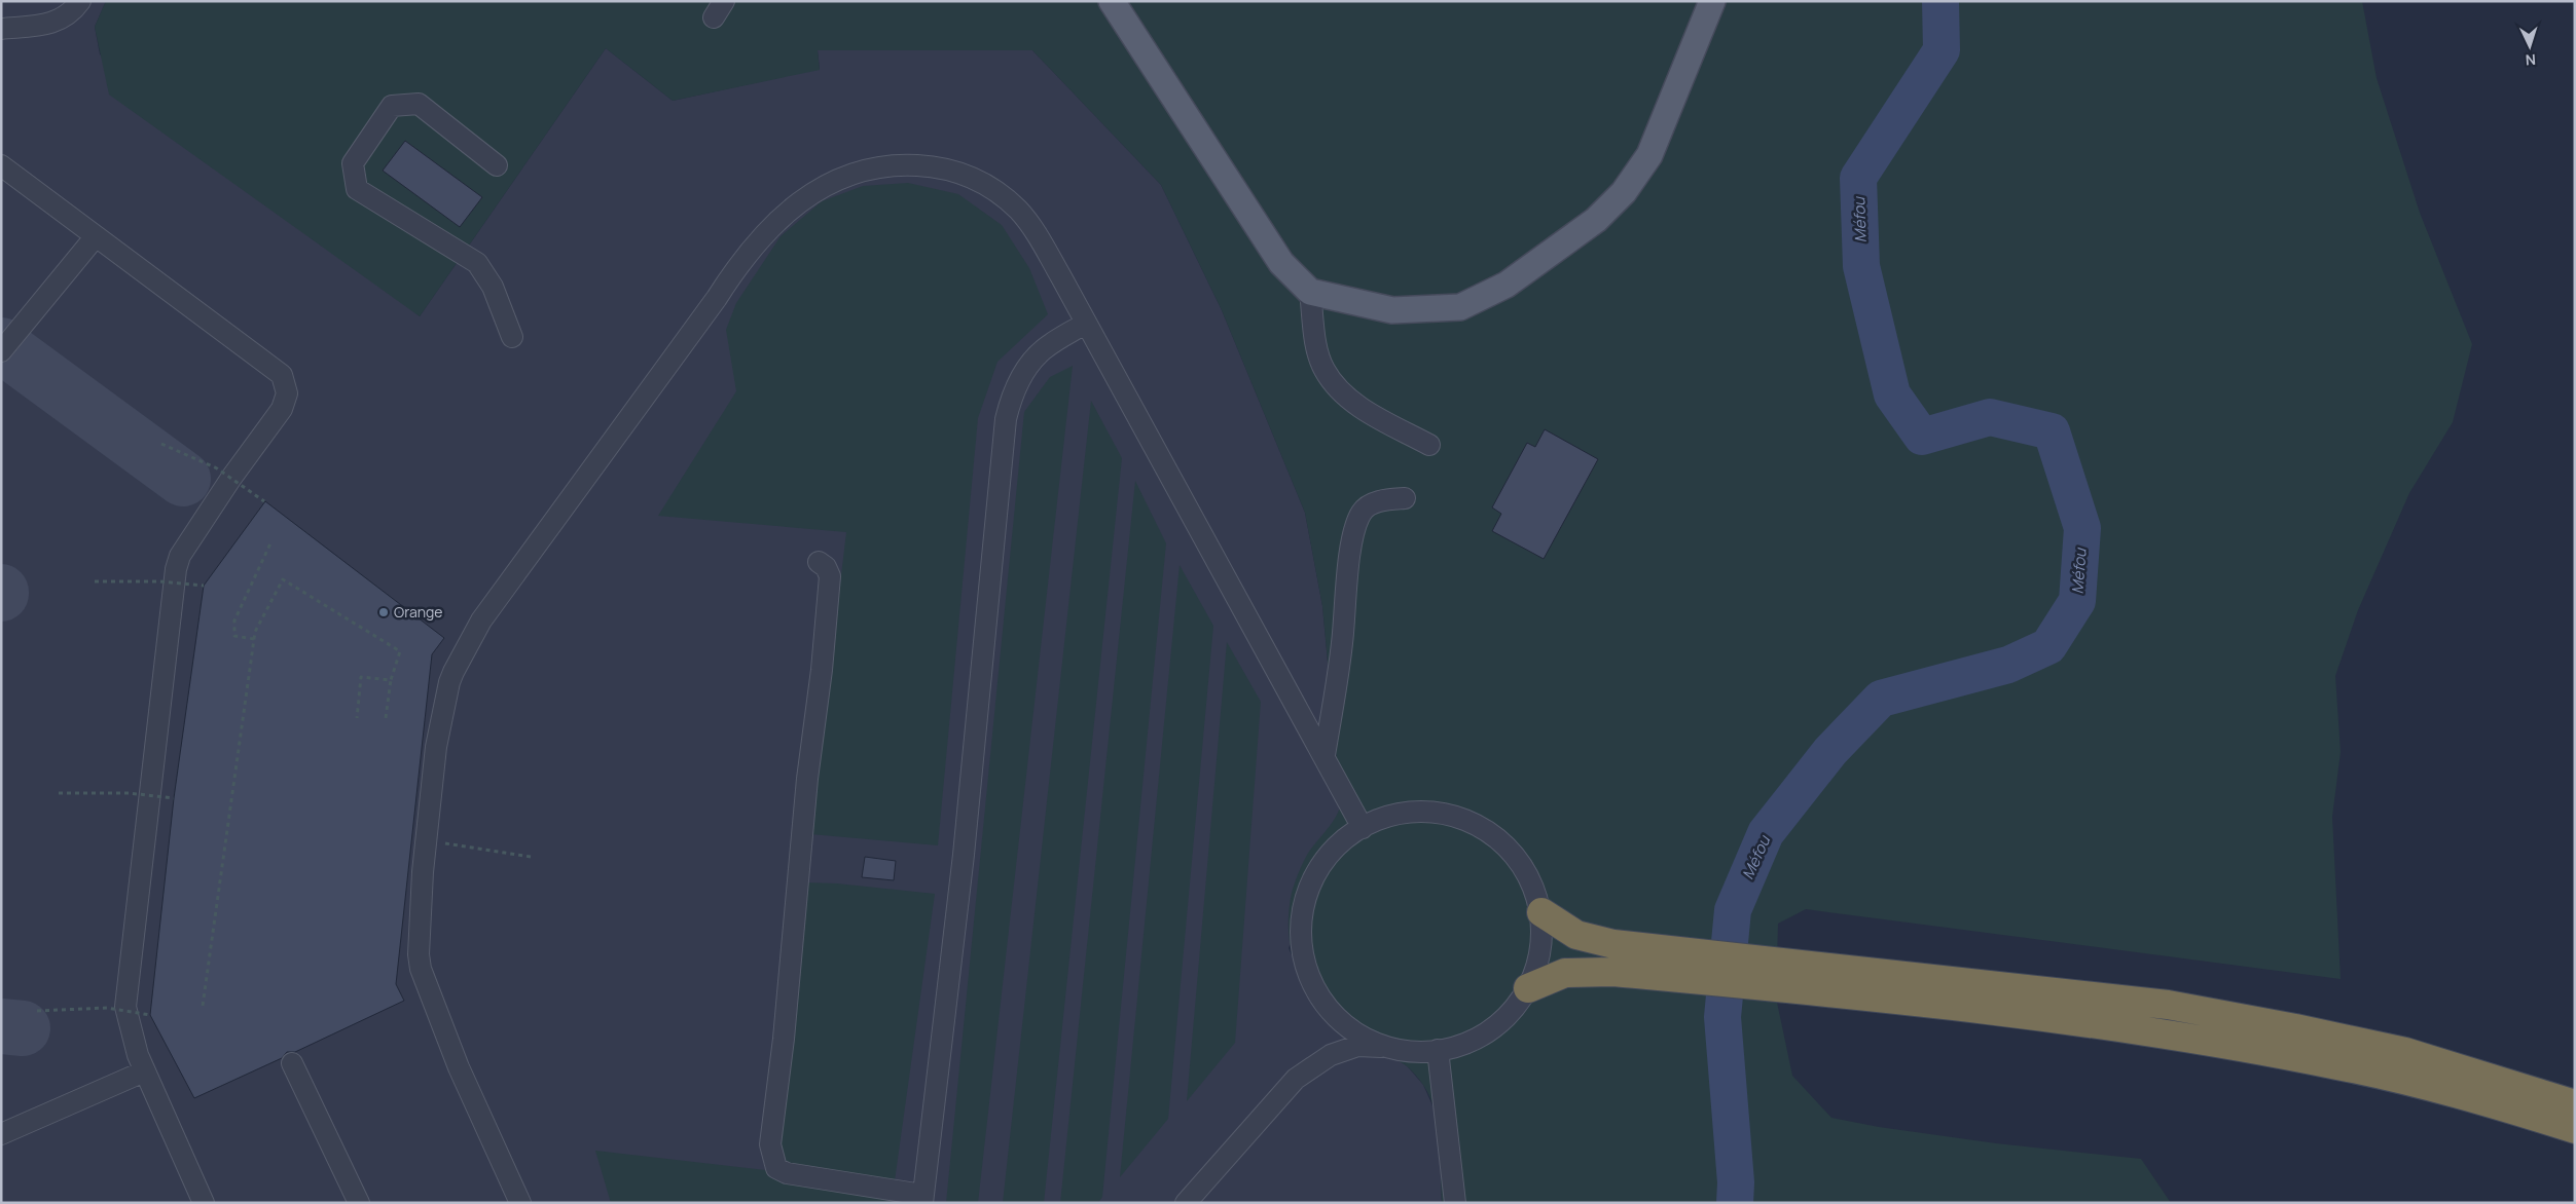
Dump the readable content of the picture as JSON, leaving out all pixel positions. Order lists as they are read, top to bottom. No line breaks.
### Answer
{"water":["Méfou"],"places":["Orange"],"north":"bottom"}
